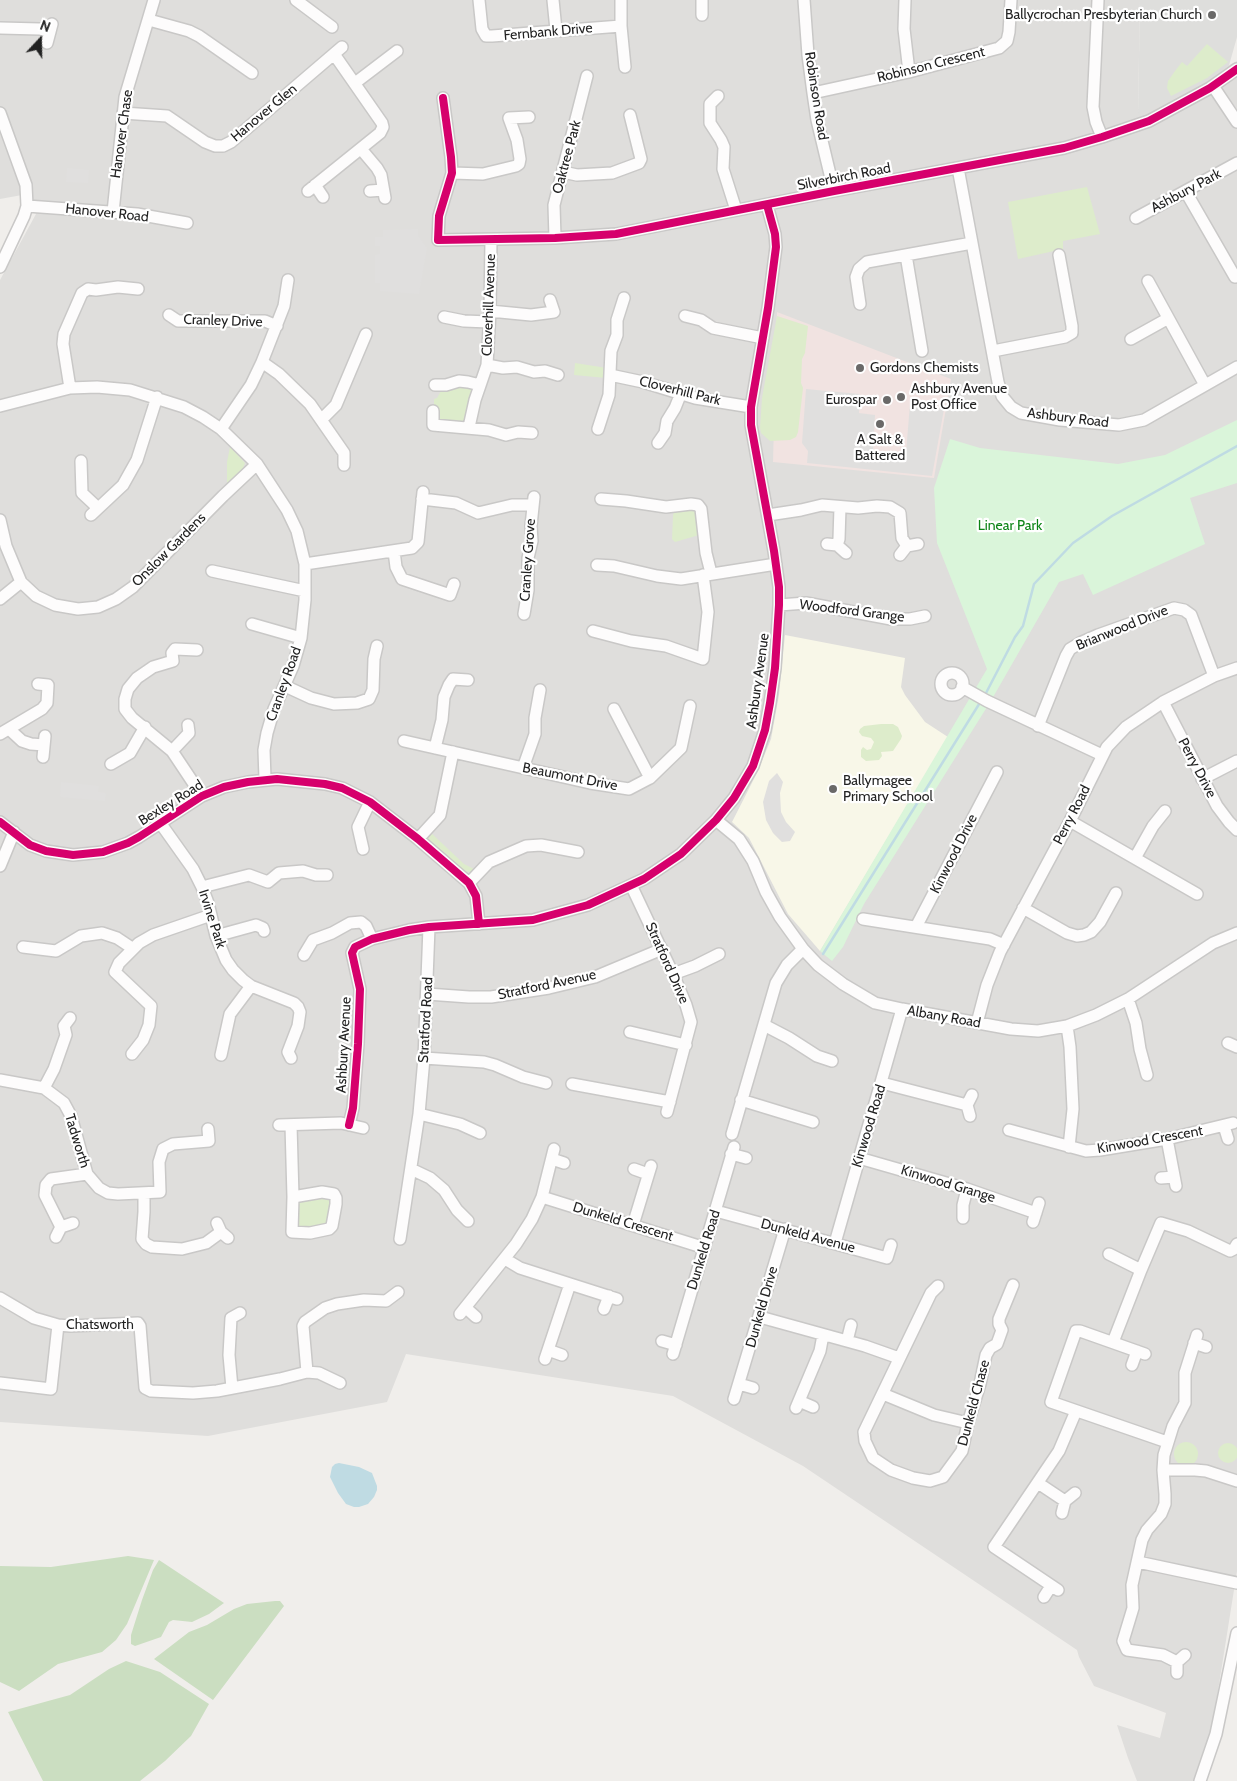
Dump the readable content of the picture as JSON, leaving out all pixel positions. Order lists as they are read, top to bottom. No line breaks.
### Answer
{"streets":{"street":["Fernbank Drive","Robinson Crescent","Robinson Road","Hanover Glen","Hanover Chase","Oaktree Park","Silverbirch Road","Ashbury Park","Hanover Road","Cloverhill Avenue","Cranley Drive","Cloverhill Park","Ashbury Road","Onslow Gardens","Cranley Grove","Woodford Grange","Brianwood Drive","Ashbury Avenue","Cranley Road","Perry Drive","Beaumont Drive","Bexley Road","Perry Road","Kinwood Drive","Irvine Park","Stratford Drive","Stratford Avenue","Albany Road","Stratford Road","Kinwood Road","Kinwood Crescent","Tadworth","Kinwood Grange","Dunkeld Crescent","Dunkeld Avenue","Dunkeld Road","Dunkeld Drive","Chatsworth","Dunkeld Chase"]},"crossings":[["Robinson Crescent","Robinson Road"],["Robinson Road","Silverbirch Road"],["Hanover Glen","Hanover Chase"],["Hanover Chase","Hanover Road"],["Oaktree Park","Silverbirch Road"],["Silverbirch Road","Cloverhill Avenue"],["Silverbirch Road","Ashbury Road"],["Silverbirch Road","Ashbury Avenue"],["Cloverhill Park","Ashbury Avenue"],["Onslow Gardens","Cranley Road"],["Cranley Grove","Cranley Road"],["Woodford Grange","Ashbury Avenue"],["Brianwood Drive","Perry Road"],["Ashbury Avenue","Bexley Road"],["Ashbury Avenue","Stratford Drive"],["Ashbury Avenue","Albany Road"],["Ashbury Avenue","Stratford Road"],["Cranley Road","Bexley Road"],["Perry Drive","Perry Road"],["Bexley Road","Irvine Park"],["Perry Road","Albany Road"],["Stratford Drive","Stratford Avenue"],["Stratford Avenue","Stratford Road"],["Albany Road","Kinwood Road"],["Kinwood Road","Kinwood Grange"],["Kinwood Road","Dunkeld Avenue"],["Dunkeld Crescent","Dunkeld Road"],["Dunkeld Avenue","Dunkeld Road"],["Dunkeld Avenue","Dunkeld Drive"]],"parks":["Linear Park"],"places":["Ballycrochan Presbyterian Church","Gordons Chemists","Ashbury Avenue Post Office","Eurospar","A Salt & Battered","Ballymagee Primary School"],"north":"top"}
